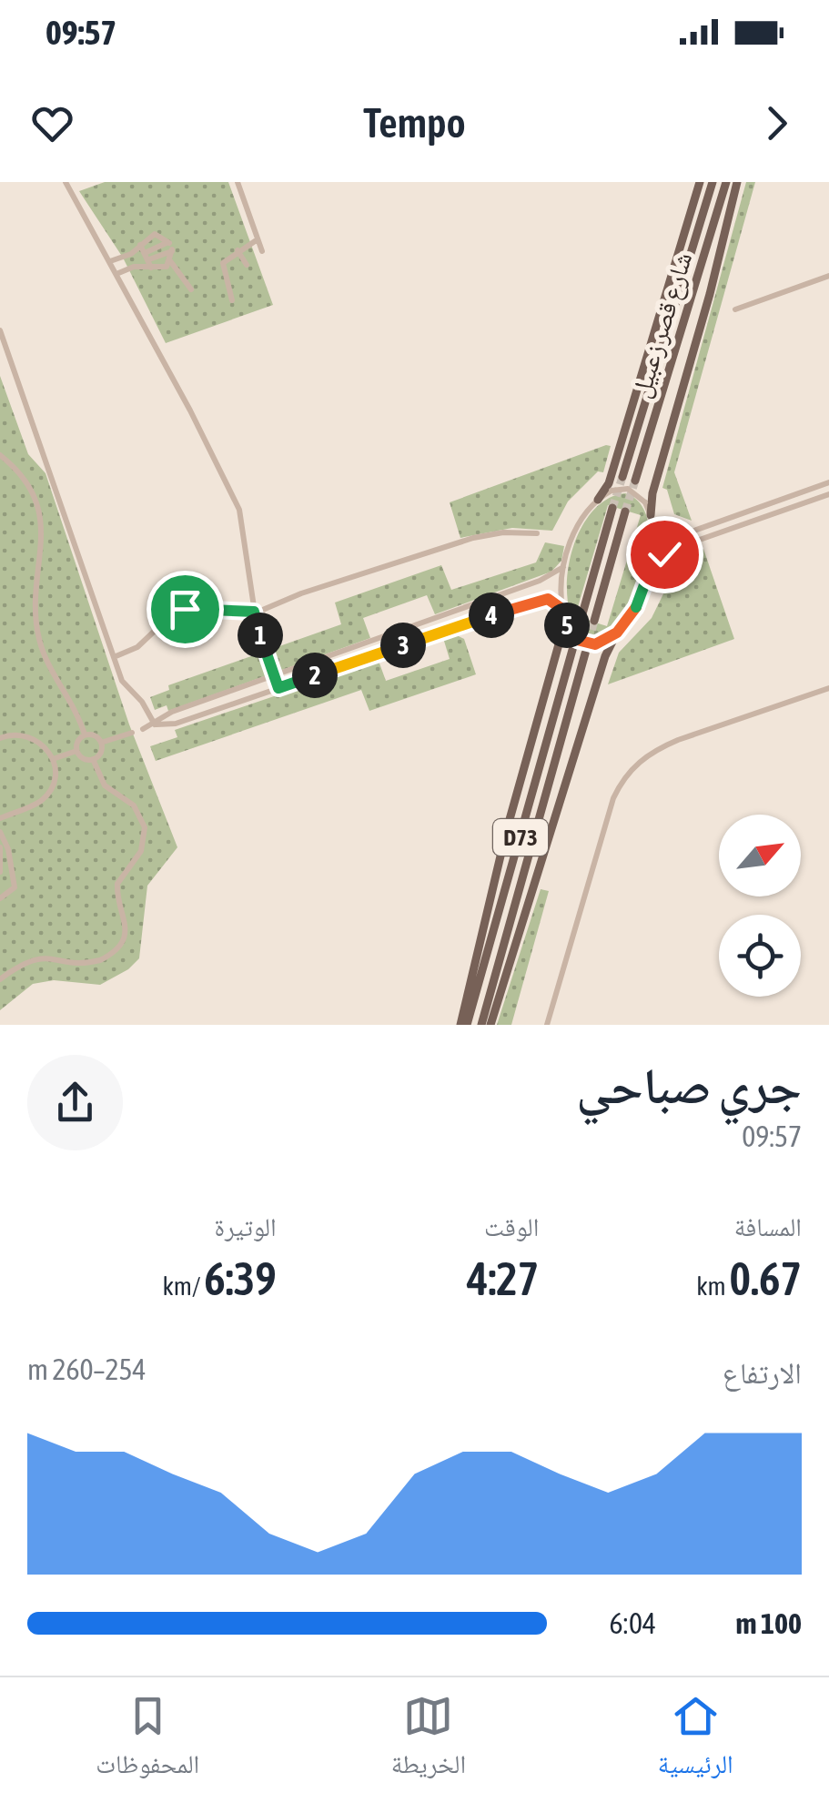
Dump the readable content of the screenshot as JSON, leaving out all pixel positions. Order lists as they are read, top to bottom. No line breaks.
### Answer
{"streets":{"main road":["شارع قصر زعبيل","D73"]},"north":"top right","page":{"status":"09:57","header":"Tempo","pins":["4","5","1","3","2"],"heading":["جري صباحي","09:57"],"stats":[["المسافة","0.67 km"],["الوقت","4:27"],["الوتيرة","6:39 /km"]],"chart":["الارتفاع","254–260 m"],"list":[{"name":"100 m","note":"6:04"}],"tabs":["الرئيسية","الخريطة","المحفوظات"]}}
